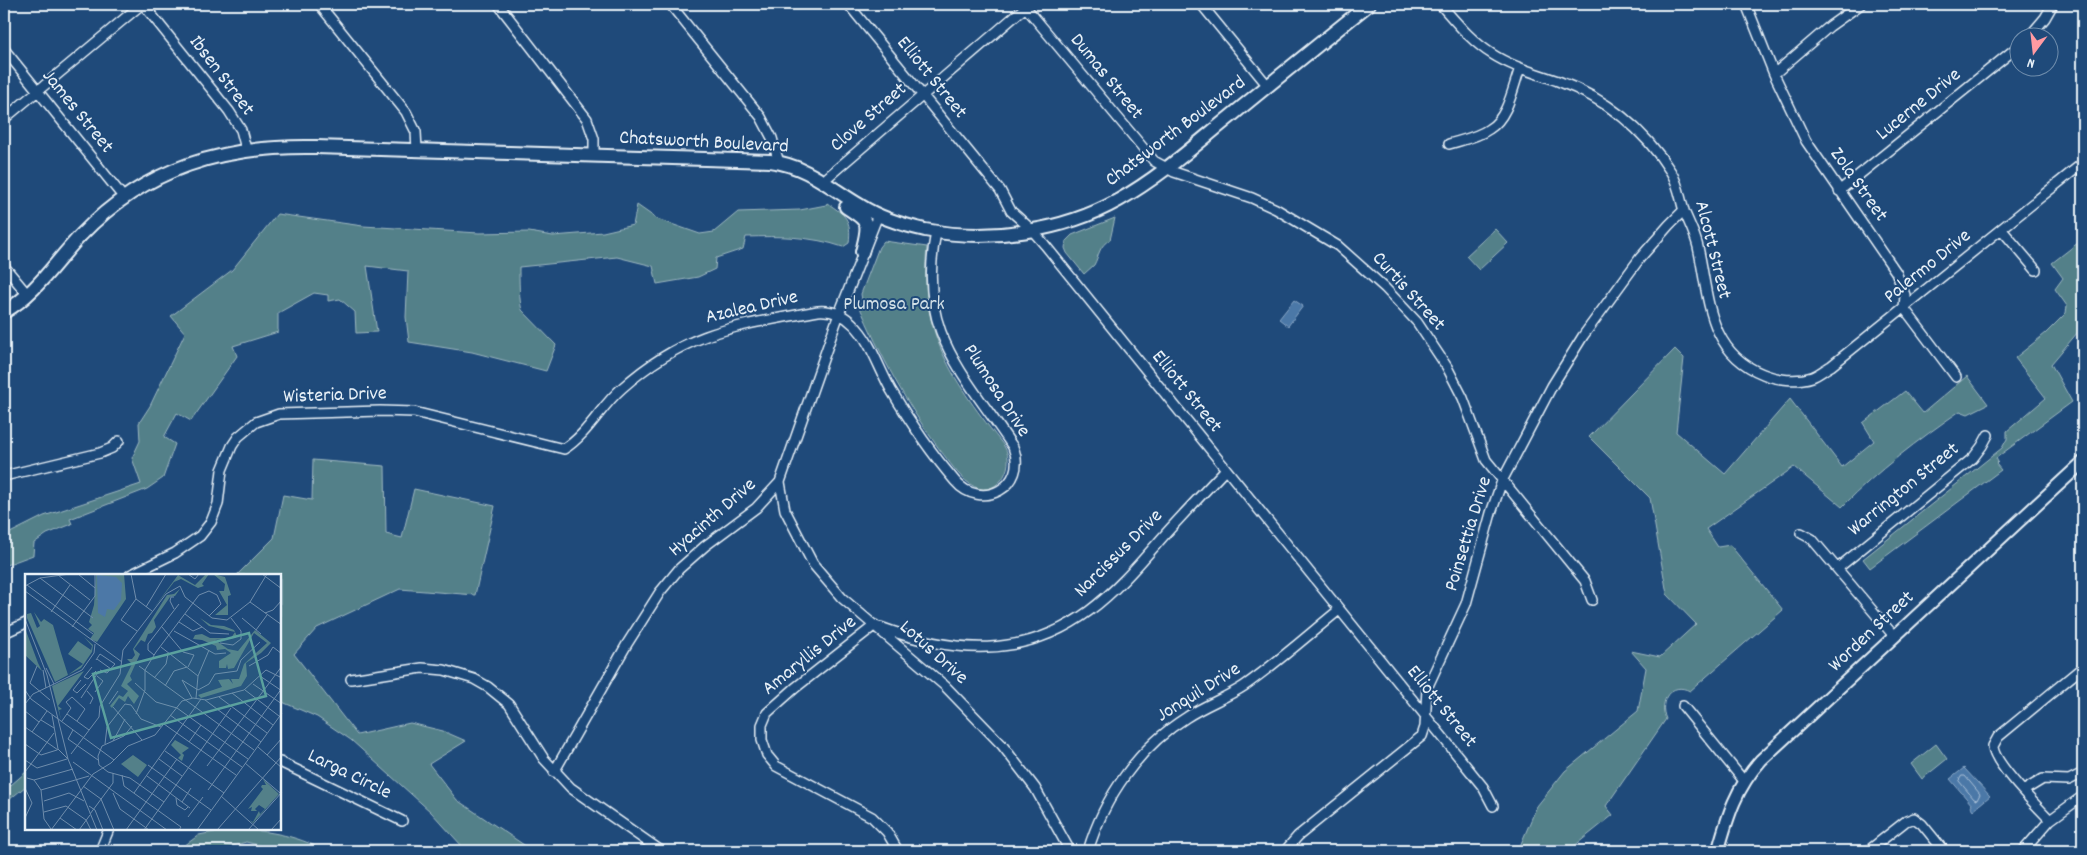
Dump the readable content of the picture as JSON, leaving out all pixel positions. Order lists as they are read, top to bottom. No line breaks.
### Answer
{"streets":{"main road":["Chatsworth Boulevard"],"street":["Ibsen Street","Dumas Street","Elliott Street","Lucerne Drive","James Street","Clove Street","Zola Street","Alcott Street","Palermo Drive","Curtis Street","Azalea Drive","Plumosa Drive","Wisteria Drive","Warrington Street","Hyacinth Drive","Poinsettia Drive","Narcissus Drive","Worden Street","Lotus Drive","Amaryllis Drive","Jonquil Drive","Larga Circle"]},"crossings":[["Ibsen Street","Chatsworth Boulevard"],["Dumas Street","Clove Street"],["Dumas Street","Chatsworth Boulevard"],["Dumas Street","Curtis Street"],["Elliott Street","Clove Street"],["Elliott Street","Chatsworth Boulevard"],["Elliott Street","Poinsettia Drive"],["Elliott Street","Narcissus Drive"],["Elliott Street","Jonquil Drive"],["Lucerne Drive","Zola Street"],["James Street","Chatsworth Boulevard"],["Clove Street","Chatsworth Boulevard"],["Chatsworth Boulevard","Curtis Street"],["Chatsworth Boulevard","Plumosa Drive"],["Chatsworth Boulevard","Hyacinth Drive"],["Zola Street","Palermo Drive"],["Alcott Street","Palermo Drive"],["Alcott Street","Poinsettia Drive"],["Curtis Street","Poinsettia Drive"],["Azalea Drive","Plumosa Drive"],["Azalea Drive","Wisteria Drive"],["Azalea Drive","Hyacinth Drive"],["Plumosa Drive","Hyacinth Drive"],["Hyacinth Drive","Lotus Drive"],["Narcissus Drive","Lotus Drive"],["Narcissus Drive","Amaryllis Drive"],["Lotus Drive","Amaryllis Drive"]],"parks":["Plumosa Park"],"north":"bottom"}
